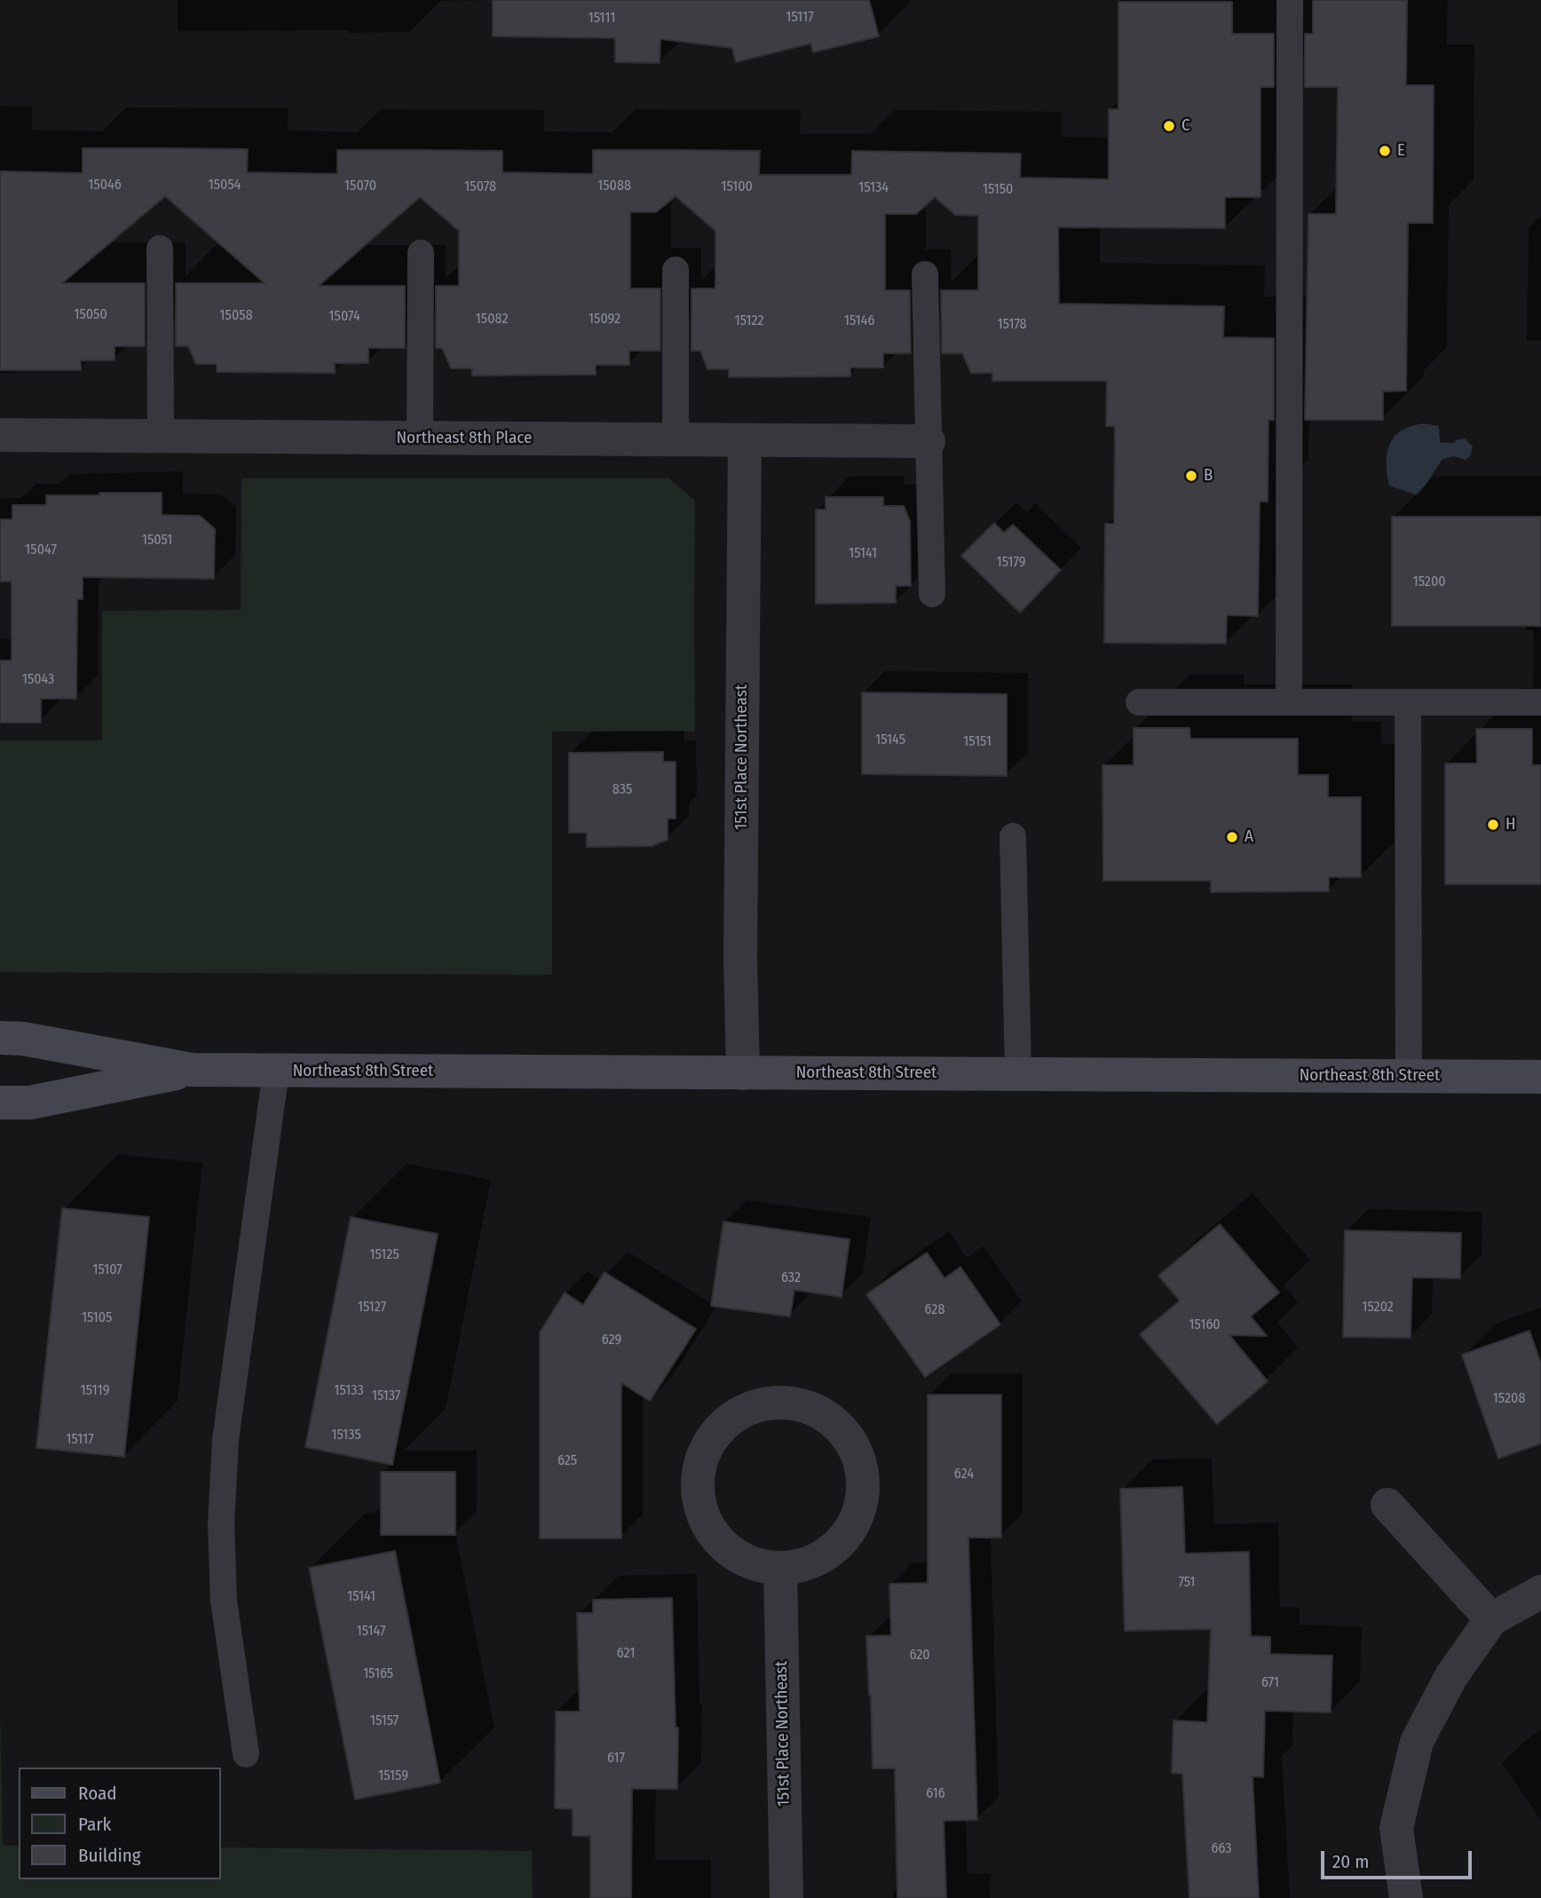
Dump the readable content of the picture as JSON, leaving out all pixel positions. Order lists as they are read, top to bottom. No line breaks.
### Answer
{"streets":{"main road":["Northeast 8th Street"],"street":["Northeast 8th Place","151st Place Northeast"]},"crossings":[["Northeast 8th Place","151st Place Northeast"],["151st Place Northeast","Northeast 8th Street"]],"places":["C","E","B","H","A"],"house_numbers":["15117","15111","15046","15054","15070","15088","15078","15100","15134","15150","15050","15058","15074","15082","15092","15122","15146","15178","15051","15047","15141","15179","15200","15043","15145","15151","835","15125","15107","632","15127","15202","628","15105","15160","629","15119","15133","15137","15208","15135","15117","625","624","751","15141","15147","621","620","15165","671","15157","617","15159","616","663"],"legend":["Road","Park","Building"],"scale_bar":"20 m"}
